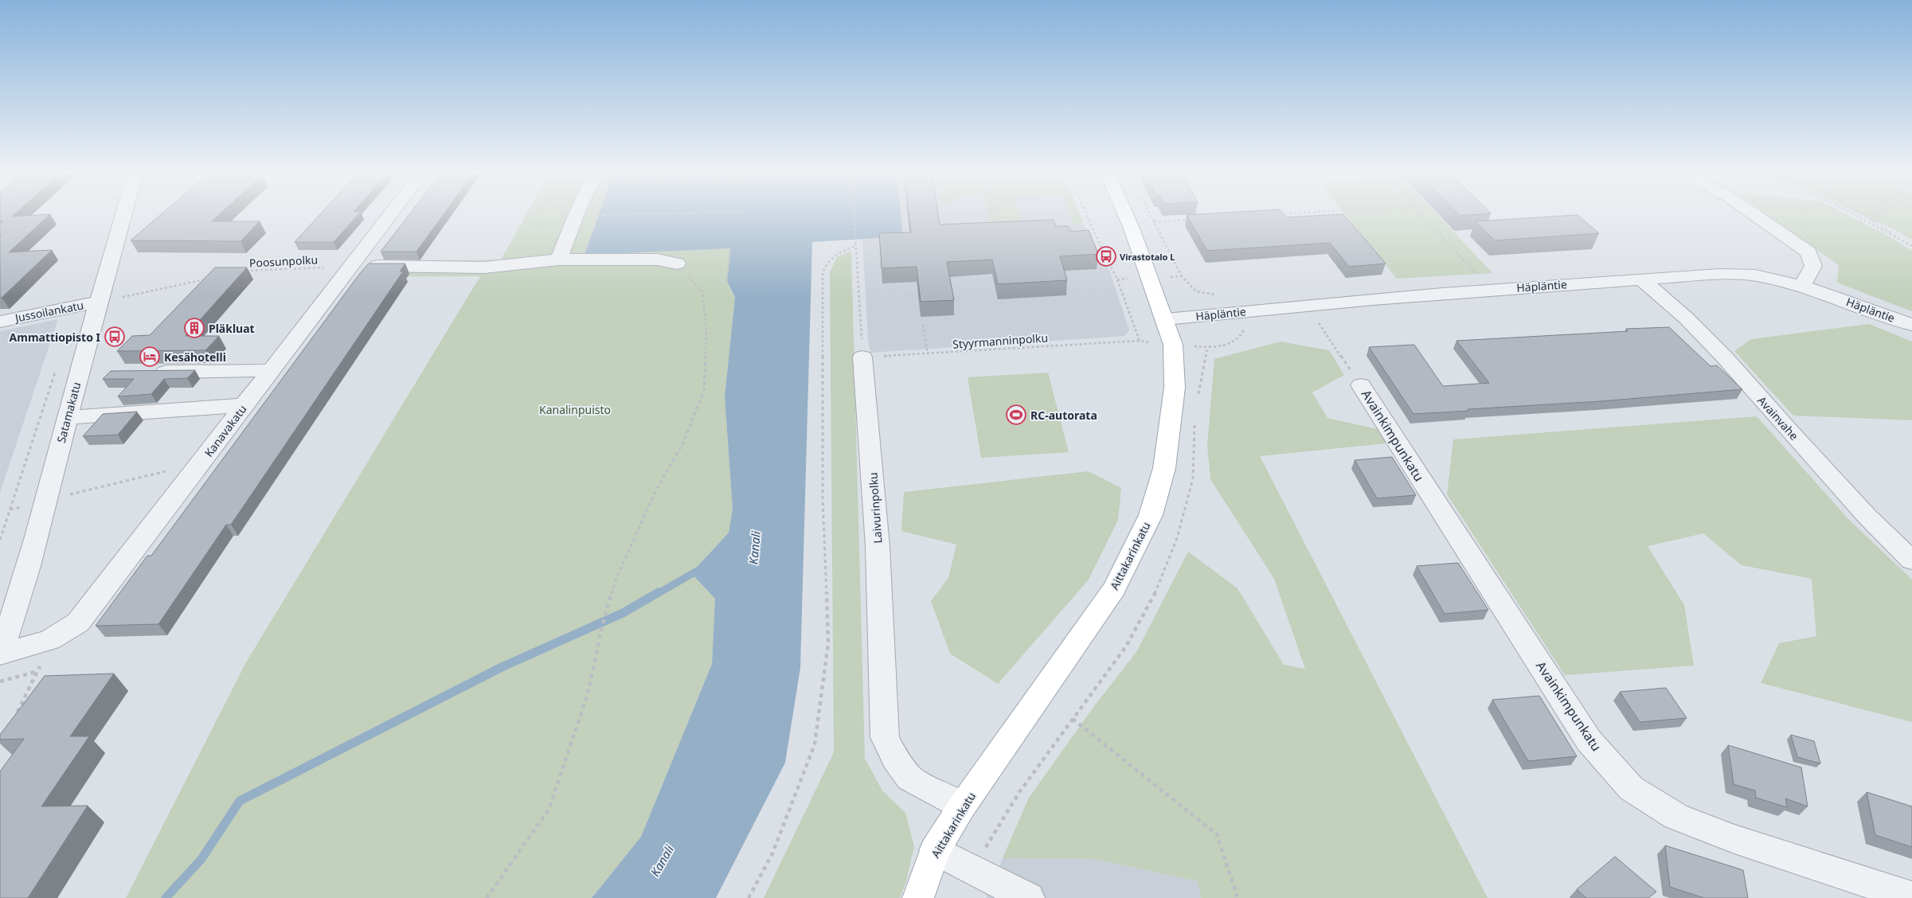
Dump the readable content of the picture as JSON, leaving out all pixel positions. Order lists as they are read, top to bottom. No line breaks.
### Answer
{"streets":{"main road":["Aittakarinkatu"],"street":["Häpläntie","Jussoilankatu","Satamakatu","Avainvahe","Kanavakatu","Avainkimpunkatu","Laivurinpolku"],"path":["Poosunpolku","Styyrmanninpolku"]},"crossings":[["Poosunpolku","Kanavakatu"],["Häpläntie","Avainvahe"],["Häpläntie","Aittakarinkatu"],["Jussoilankatu","Satamakatu"],["Styyrmanninpolku","Laivurinpolku"],["Styyrmanninpolku","Aittakarinkatu"],["Satamakatu","Kanavakatu"],["Laivurinpolku","Aittakarinkatu"]],"water":["Kanali"],"parks":["Kanalinpuisto"],"places":{"bus stop":["Virastotalo L","Ammattiopisto I"],"building":["Pläkluat"],"hotel":["Kesähotelli"],"sports":["RC-autorata"]}}
